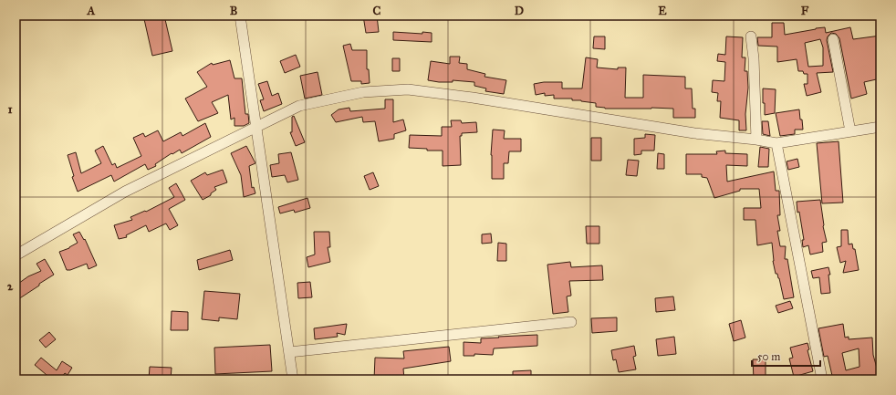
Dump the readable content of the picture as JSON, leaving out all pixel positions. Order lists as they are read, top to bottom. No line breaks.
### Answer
{"scale_bar":"50 m","grid":{"columns":["A","B","C","D","E","F"],"rows":["1","2"]}}
